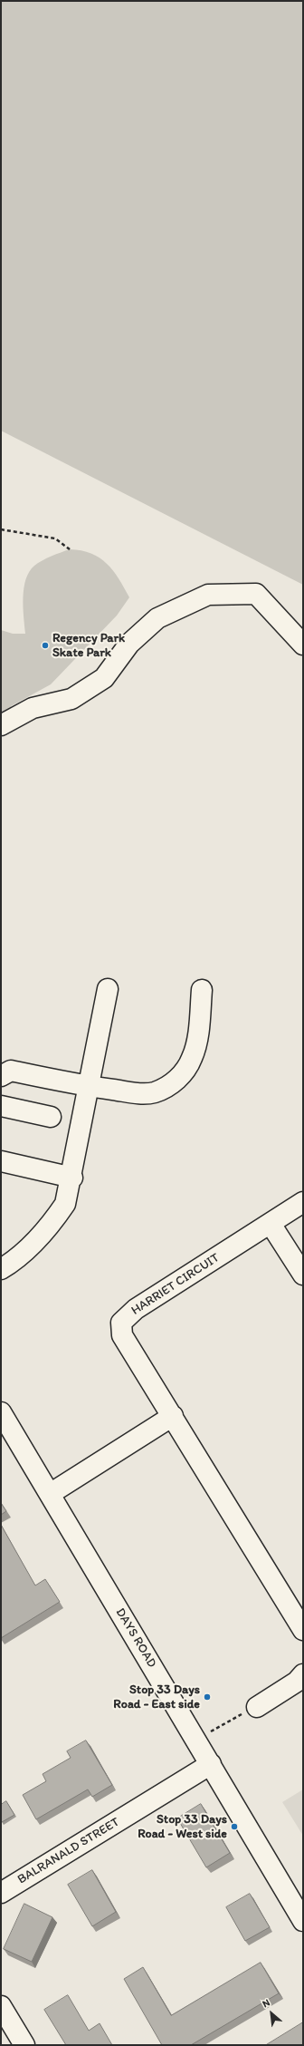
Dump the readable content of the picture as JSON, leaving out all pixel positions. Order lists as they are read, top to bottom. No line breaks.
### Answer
{"streets":{"street":["HARRIET CIRCUIT","DAYS ROAD","BALRANALD STREET"]},"crossings":[["DAYS ROAD","BALRANALD STREET"]],"places":["Regency Park Skate Park","Stop 33 Days Road - East side","Stop 33 Days Road - West side"],"north":"top left"}
